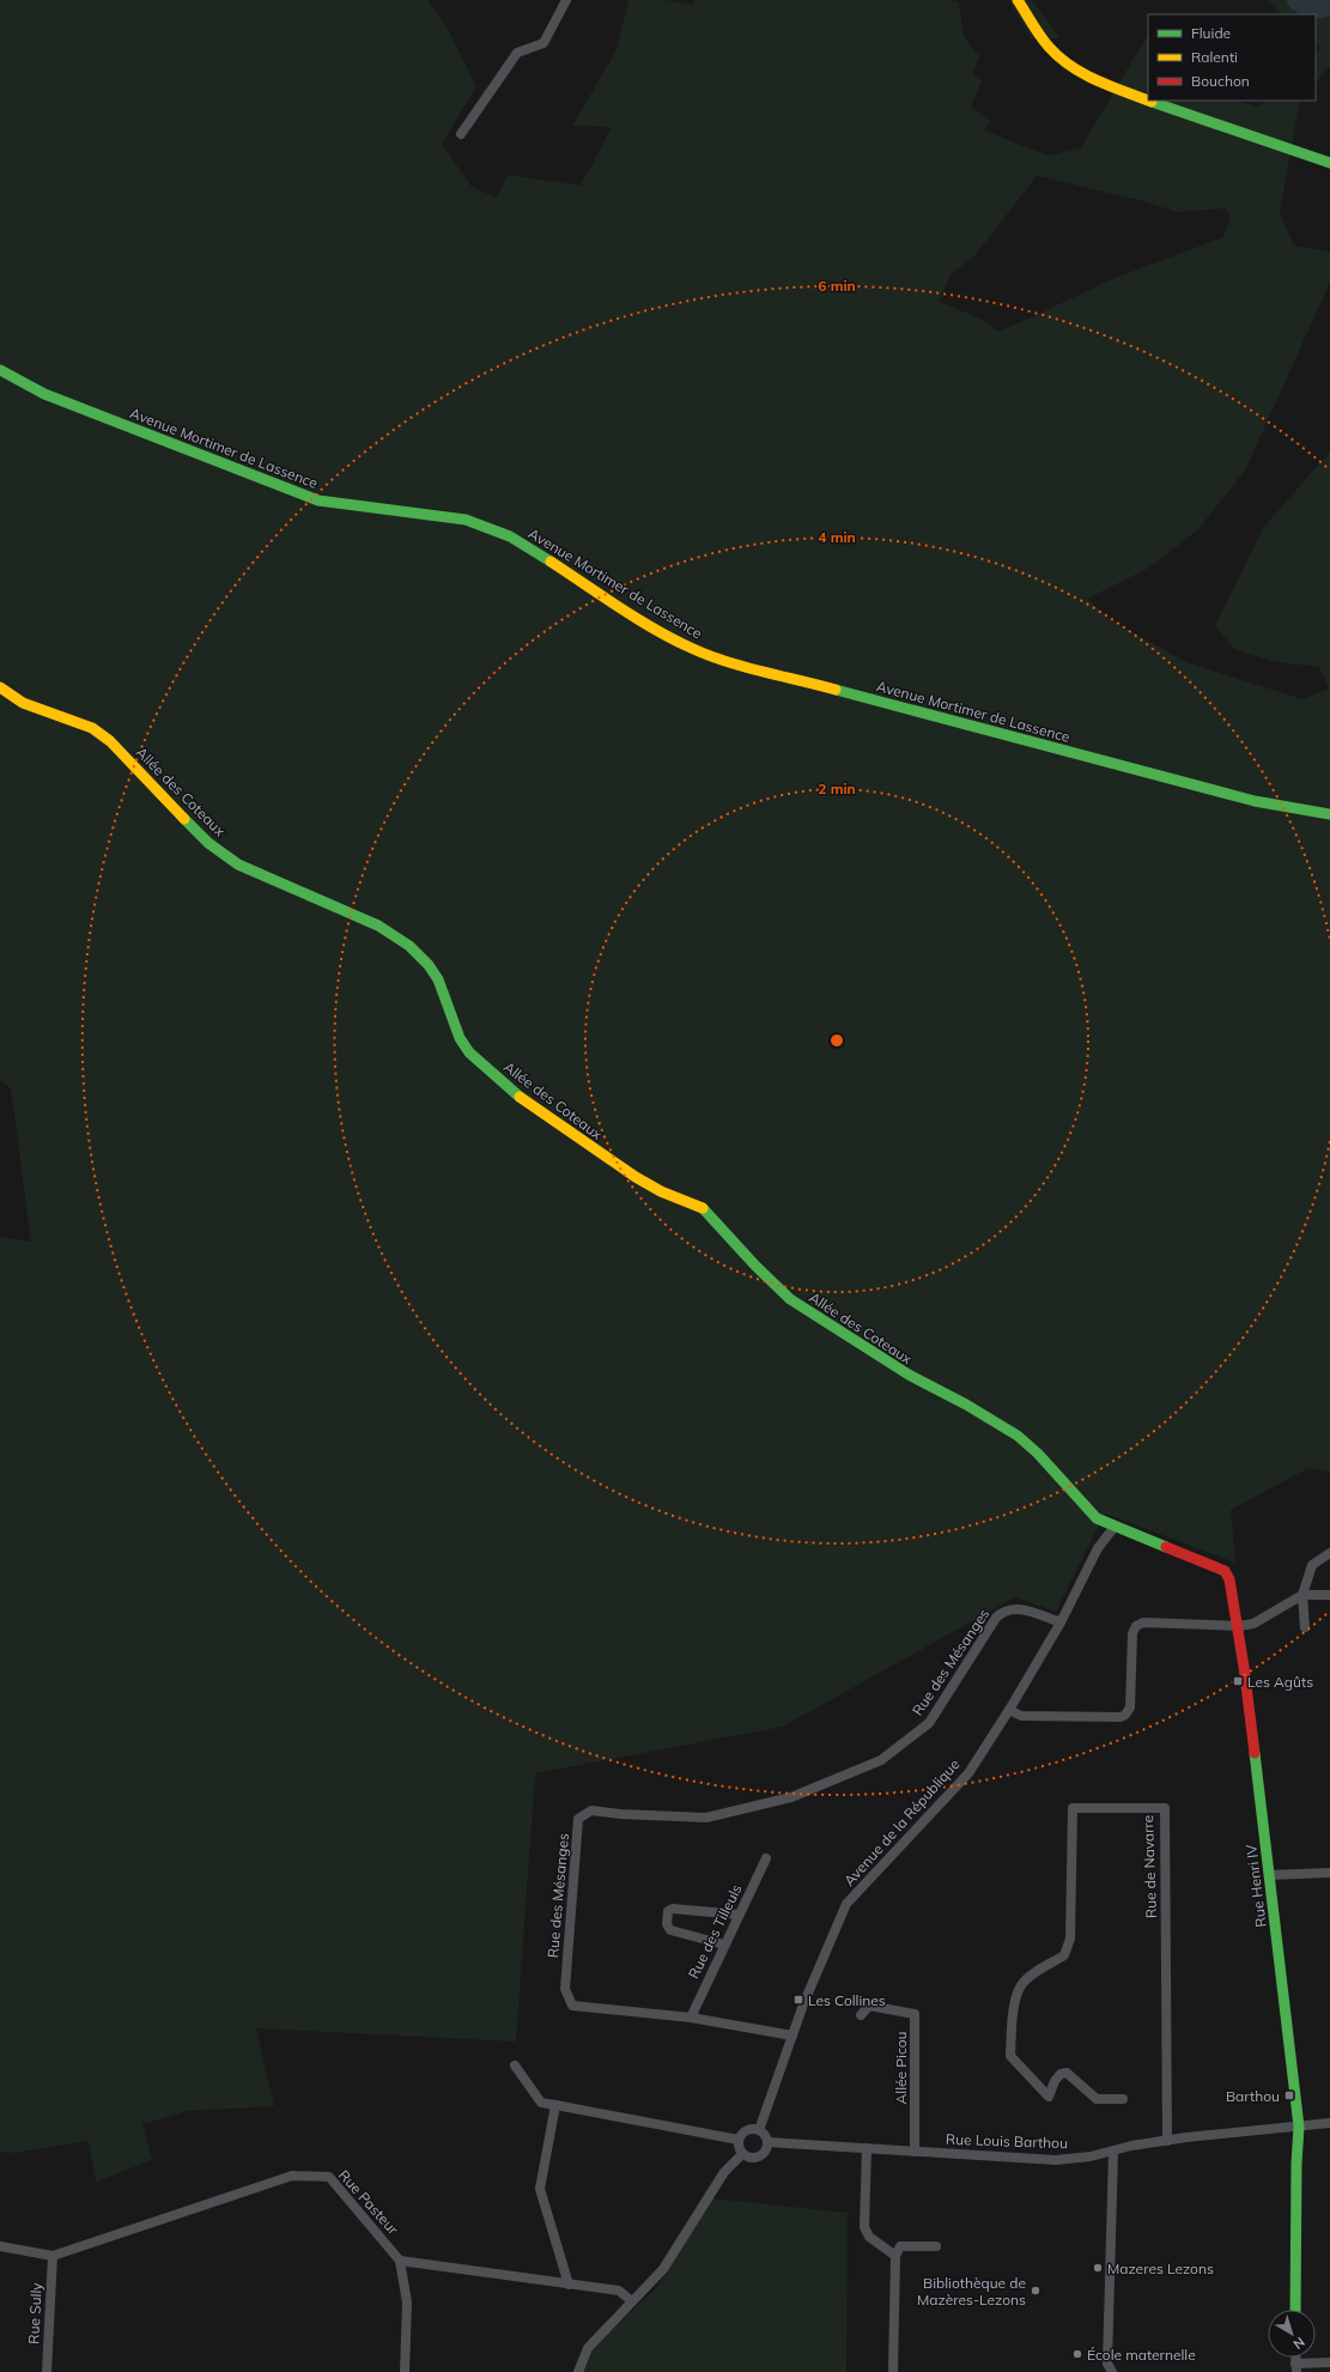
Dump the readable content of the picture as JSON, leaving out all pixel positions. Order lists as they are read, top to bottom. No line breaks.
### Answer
{"streets":{"street":["Avenue Mortimer de Lassence","Allée des Coteaux","Rue des Mésanges","Avenue de la République","Rue de Navarre","Rue Henri IV","Rue des Tilleuls","Allée Picou","Rue Louis Barthou","Rue Pasteur","Rue Sully"]},"crossings":[["Allée des Coteaux","Avenue de la République"],["Allée des Coteaux","Rue Henri IV"],["Rue des Mésanges","Avenue de la République"],["Rue des Mésanges","Rue des Tilleuls"],["Avenue de la République","Rue Henri IV"],["Avenue de la République","Rue Louis Barthou"],["Rue de Navarre","Rue Louis Barthou"],["Rue Henri IV","Rue Louis Barthou"],["Allée Picou","Rue Louis Barthou"],["Rue Pasteur","Rue Sully"]],"places":{"transit":["Les Agûts","Les Collines","Barthou"],"other":["Mazeres Lezons","Bibliothèque de Mazères-Lezons","École maternelle"]},"legend":["Fluide","Ralenti","Bouchon"],"north":"bottom right","rings":["6 min","4 min","2 min"]}
